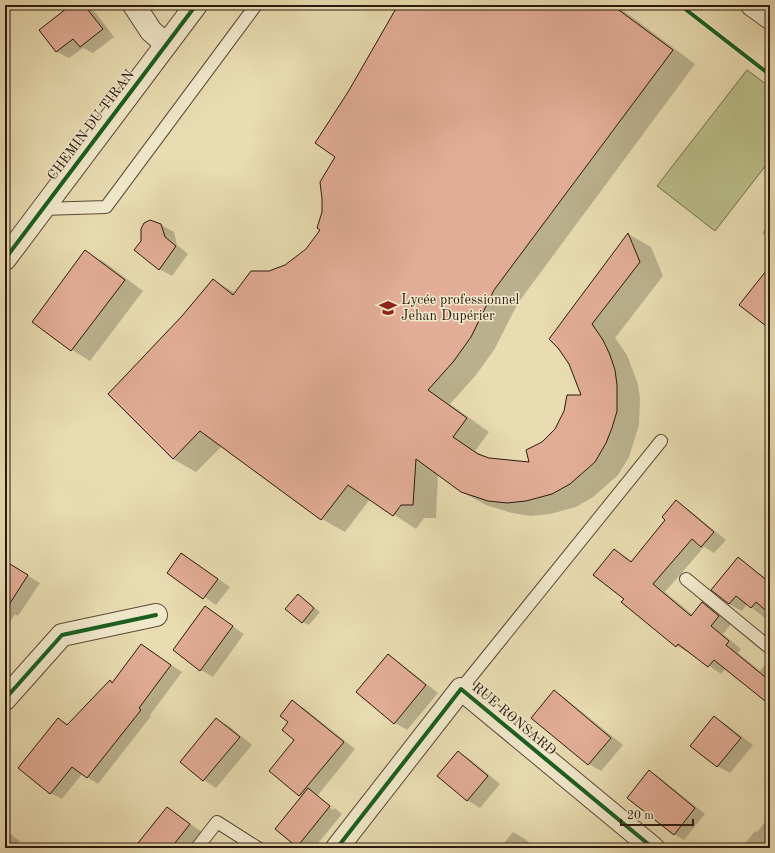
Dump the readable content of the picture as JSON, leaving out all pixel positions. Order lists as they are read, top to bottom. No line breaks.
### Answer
{"streets":{"street":["CHEMIN DU TIRAN","RUE RONSARD"]},"places":{"school or university":["Lycée professionnel Jehan Dupérier"]},"scale_bar":"20 m"}
